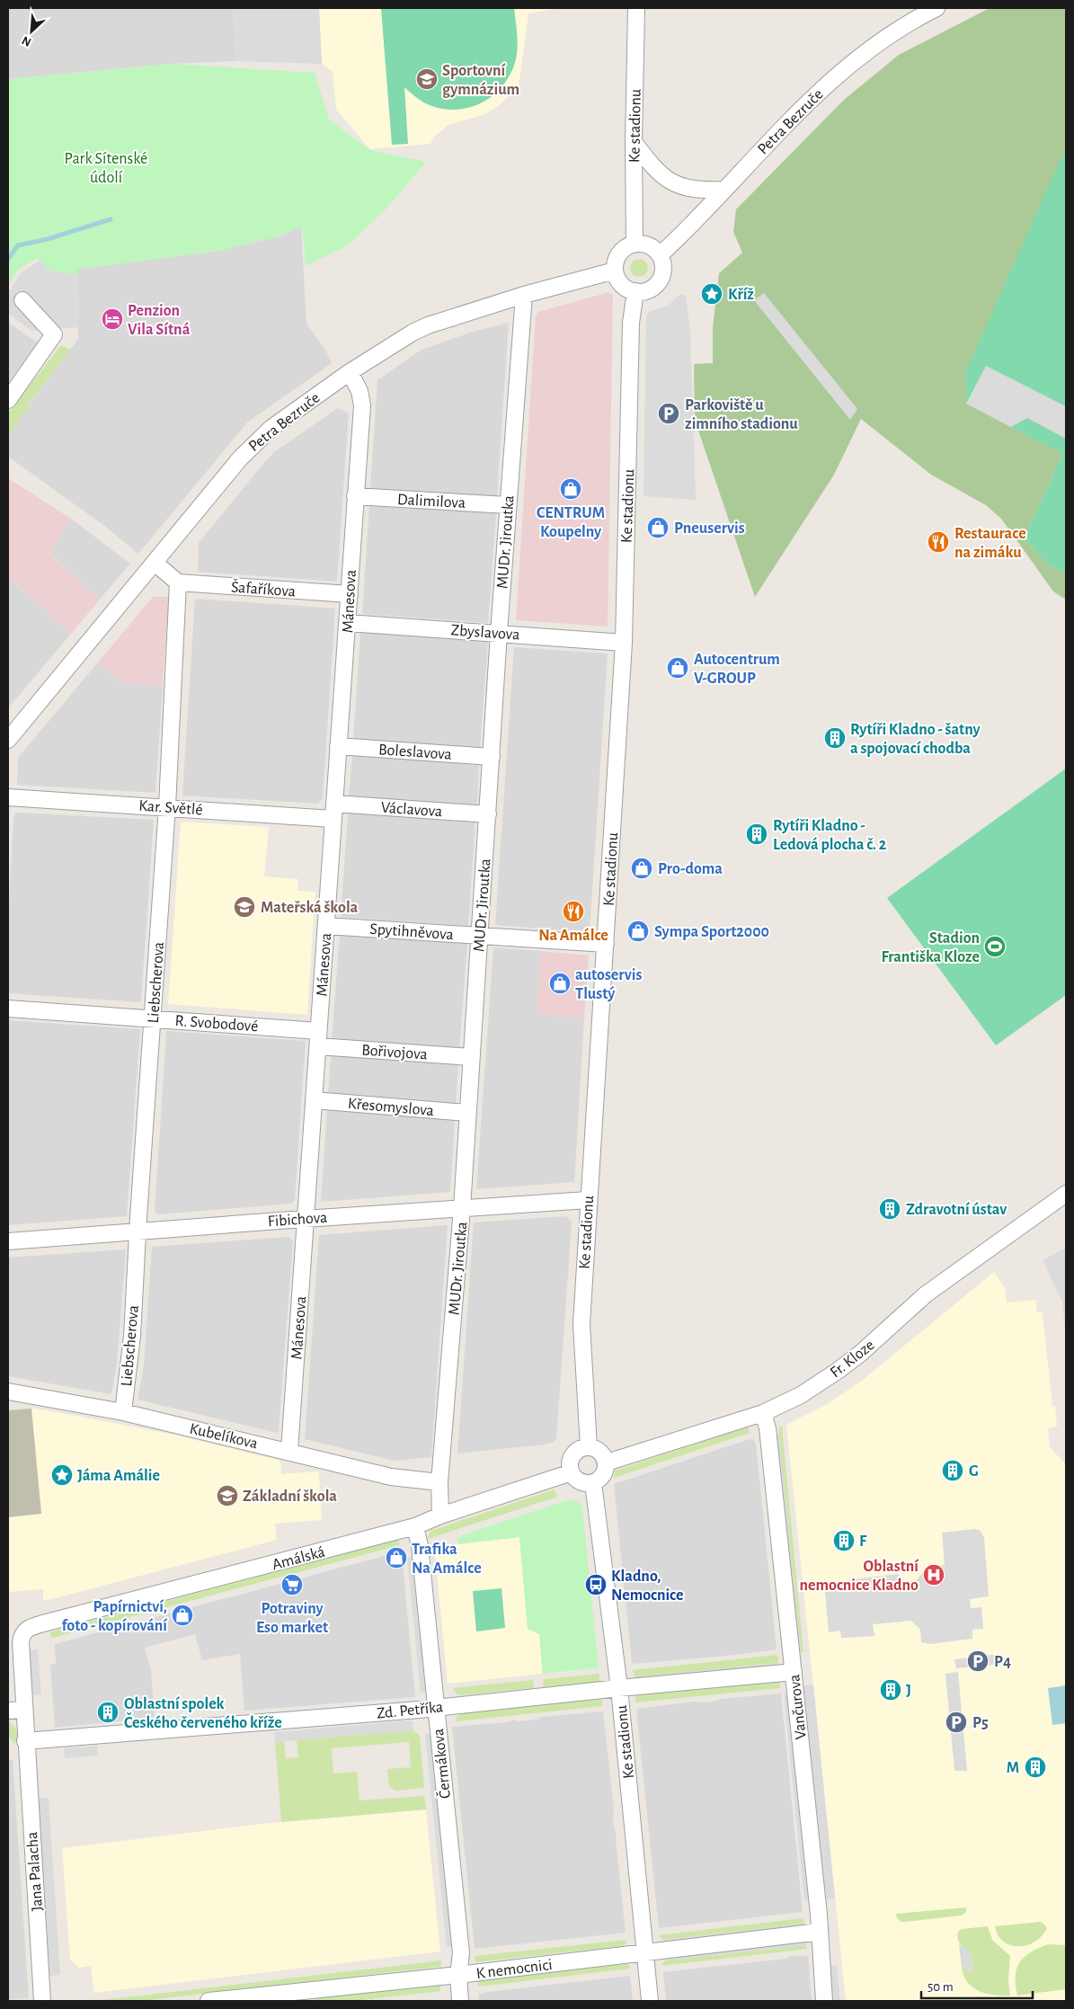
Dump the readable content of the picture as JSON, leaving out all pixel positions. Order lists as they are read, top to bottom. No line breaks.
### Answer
{"streets":{"street":["Petra Bezruče","Ke stadionu","Dalimilova","MUDr. Jiroutka","Šafaříkova","Mánesova","Zbyslavova","Boleslavova","Kar. Světlé","Václavova","Spytihněvova","Liebscherova","R. Svobodové","Bořivojova","Křesomyslova","Fibichova","Fr. Kloze","Kubelíkova","Amálská","Vančurova","Zd. Petříka","Čermákova","Jana Palacha","K nemocnici"]},"crossings":[["Petra Bezruče","Ke stadionu"],["Petra Bezruče","MUDr. Jiroutka"],["Petra Bezruče","Mánesova"],["Ke stadionu","Zbyslavova"],["Ke stadionu","Spytihněvova"],["Ke stadionu","Fibichova"],["Ke stadionu","Fr. Kloze"],["Ke stadionu","Amálská"],["Ke stadionu","Zd. Petříka"],["Ke stadionu","K nemocnici"],["Dalimilova","MUDr. Jiroutka"],["Dalimilova","Mánesova"],["MUDr. Jiroutka","Zbyslavova"],["MUDr. Jiroutka","Boleslavova"],["MUDr. Jiroutka","Václavova"],["MUDr. Jiroutka","Spytihněvova"],["MUDr. Jiroutka","Bořivojova"],["MUDr. Jiroutka","Křesomyslova"],["MUDr. Jiroutka","Fibichova"],["MUDr. Jiroutka","Kubelíkova"],["MUDr. Jiroutka","Amálská"],["Šafaříkova","Mánesova"],["Šafaříkova","Liebscherova"],["Mánesova","Zbyslavova"],["Mánesova","Boleslavova"],["Mánesova","Kar. Světlé"],["Mánesova","Václavova"],["Mánesova","Spytihněvova"],["Mánesova","R. Svobodové"],["Mánesova","Bořivojova"],["Mánesova","Křesomyslova"],["Mánesova","Fibichova"],["Mánesova","Kubelíkova"],["Kar. Světlé","Václavova"],["Kar. Světlé","Liebscherova"],["Liebscherova","R. Svobodové"],["Liebscherova","Fibichova"],["Liebscherova","Kubelíkova"],["Fr. Kloze","Amálská"],["Fr. Kloze","Vančurova"],["Amálská","Čermákova"],["Amálská","Jana Palacha"],["Vančurova","Zd. Petříka"],["Vančurova","K nemocnici"],["Zd. Petříka","Čermákova"],["Zd. Petříka","Jana Palacha"],["Čermákova","K nemocnici"]],"parks":["Park Sítenské údolí"],"places":{"school or university":["Sportovní gymnázium","Mateřská škola","Základní škola"],"place":["Kříž","Jáma Amálie"],"hotel":["Penzion Vila Sítná"],"parking":["Parkoviště u zimního stadionu","P4","P5"],"shop":["CENTRUM Koupelny","Pneuservis","Autocentrum V-GROUP","Pro-doma","Sympa Sport2000","autoservis Tlustý","Trafika Na Amálce","Papírnictví, foto - kopírování"],"restaurant":["Restaurace na zimáku","Na Amálce"],"building":["Rytíři Kladno - šatny a spojovací chodba","Rytíři Kladno - Ledová plocha č. 2","Zdravotní ústav","G","F","J","Oblastní spolek Českého červeného kříže","M"],"sports":["Stadion Františka Kloze"],"hospital":["Oblastní nemocnice Kladno"],"supermarket":["Potraviny Eso market"],"bus stop":["Kladno, Nemocnice"]},"scale_bar":"50 m","north":"bottom left"}
